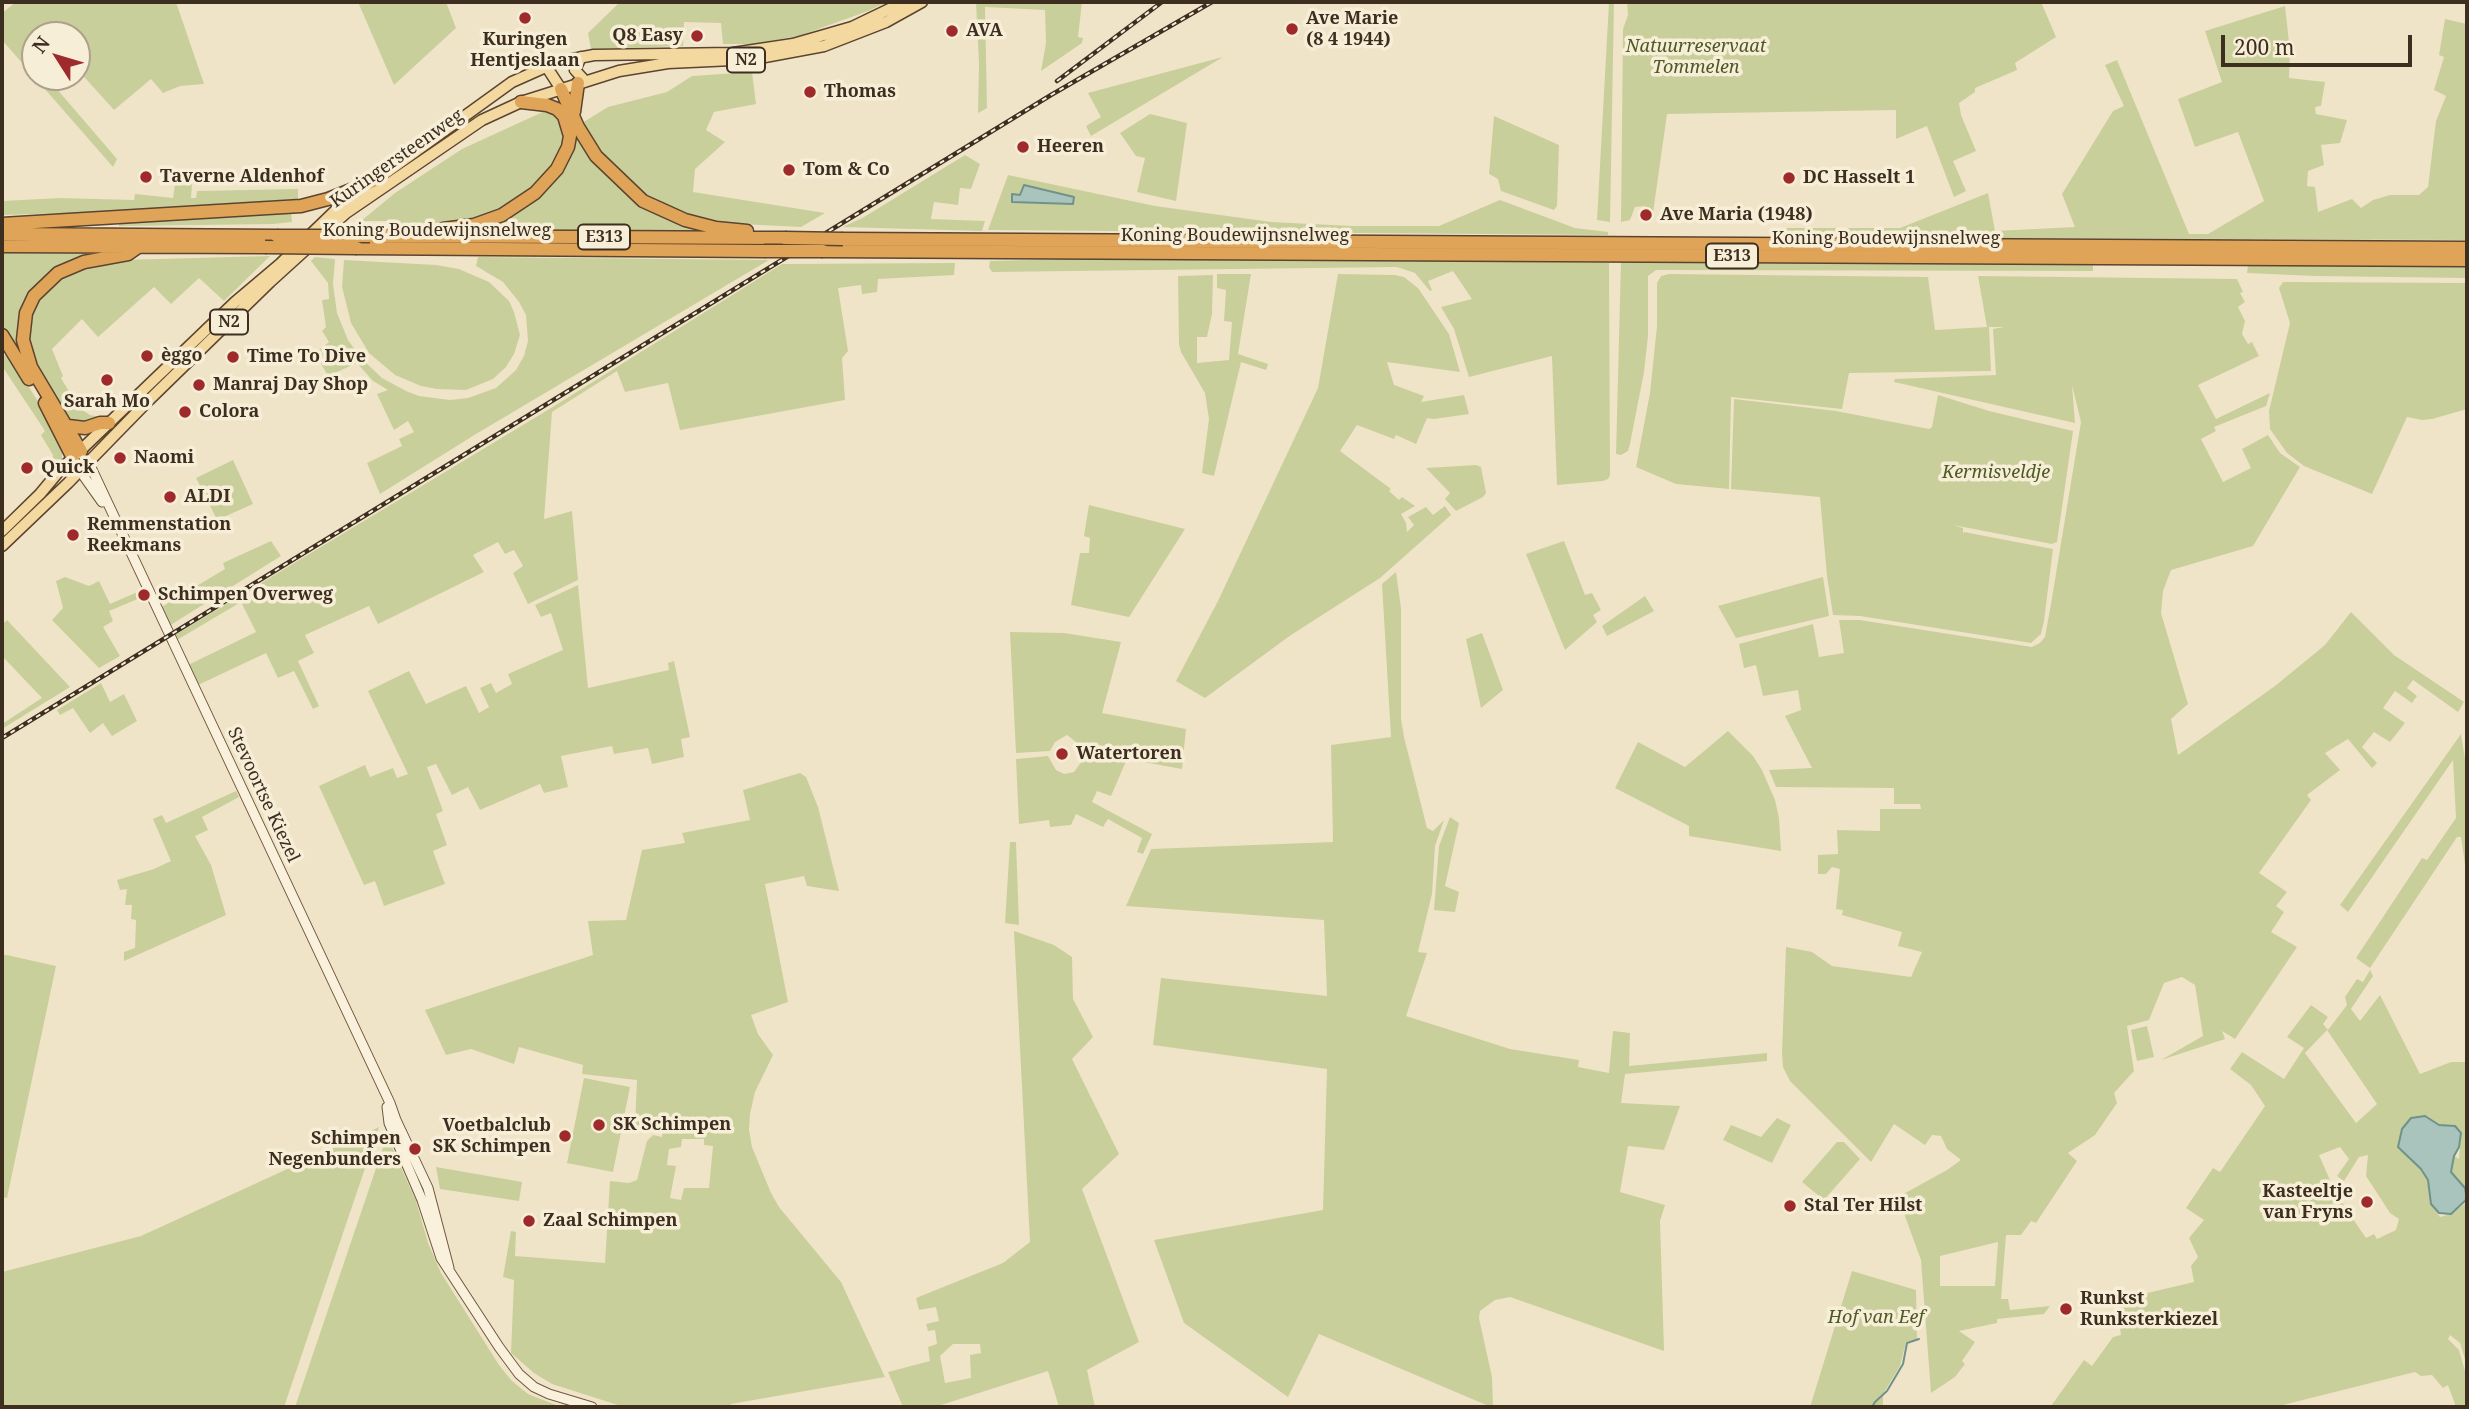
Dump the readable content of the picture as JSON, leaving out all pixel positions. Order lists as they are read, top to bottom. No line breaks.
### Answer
{"streets":{"highway":["Koning Boudewijnsnelweg","E313"],"main road":["N2","Kuringersteenweg","Stevoortse Kiezel"]},"crossings":[["Kuringersteenweg","Stevoortse Kiezel"]],"parks":["Natuurreservaat Tommelen","Kermisveldje","Hof van Eef"],"places":["Kuringen Hentjeslaan","Ave Marie (8 4 1944)","AVA","Q8 Easy","Thomas","Heeren","Tom & Co","Taverne Aldenhof","DC Hasselt 1","Ave Maria (1948)","èggo","Time To Dive","Sarah Mo","Manraj Day Shop","Colora","Naomi","Quick","ALDI","Remmenstation Reekmans","Schimpen Overweg","Watertoren","SK Schimpen","Voetbalclub SK Schimpen","Schimpen Negenbunders","Kasteeltje van Fryns","Stal Ter Hilst","Zaal Schimpen","Runkst Runksterkiezel"],"scale_bar":"200 m","north":"top left"}
